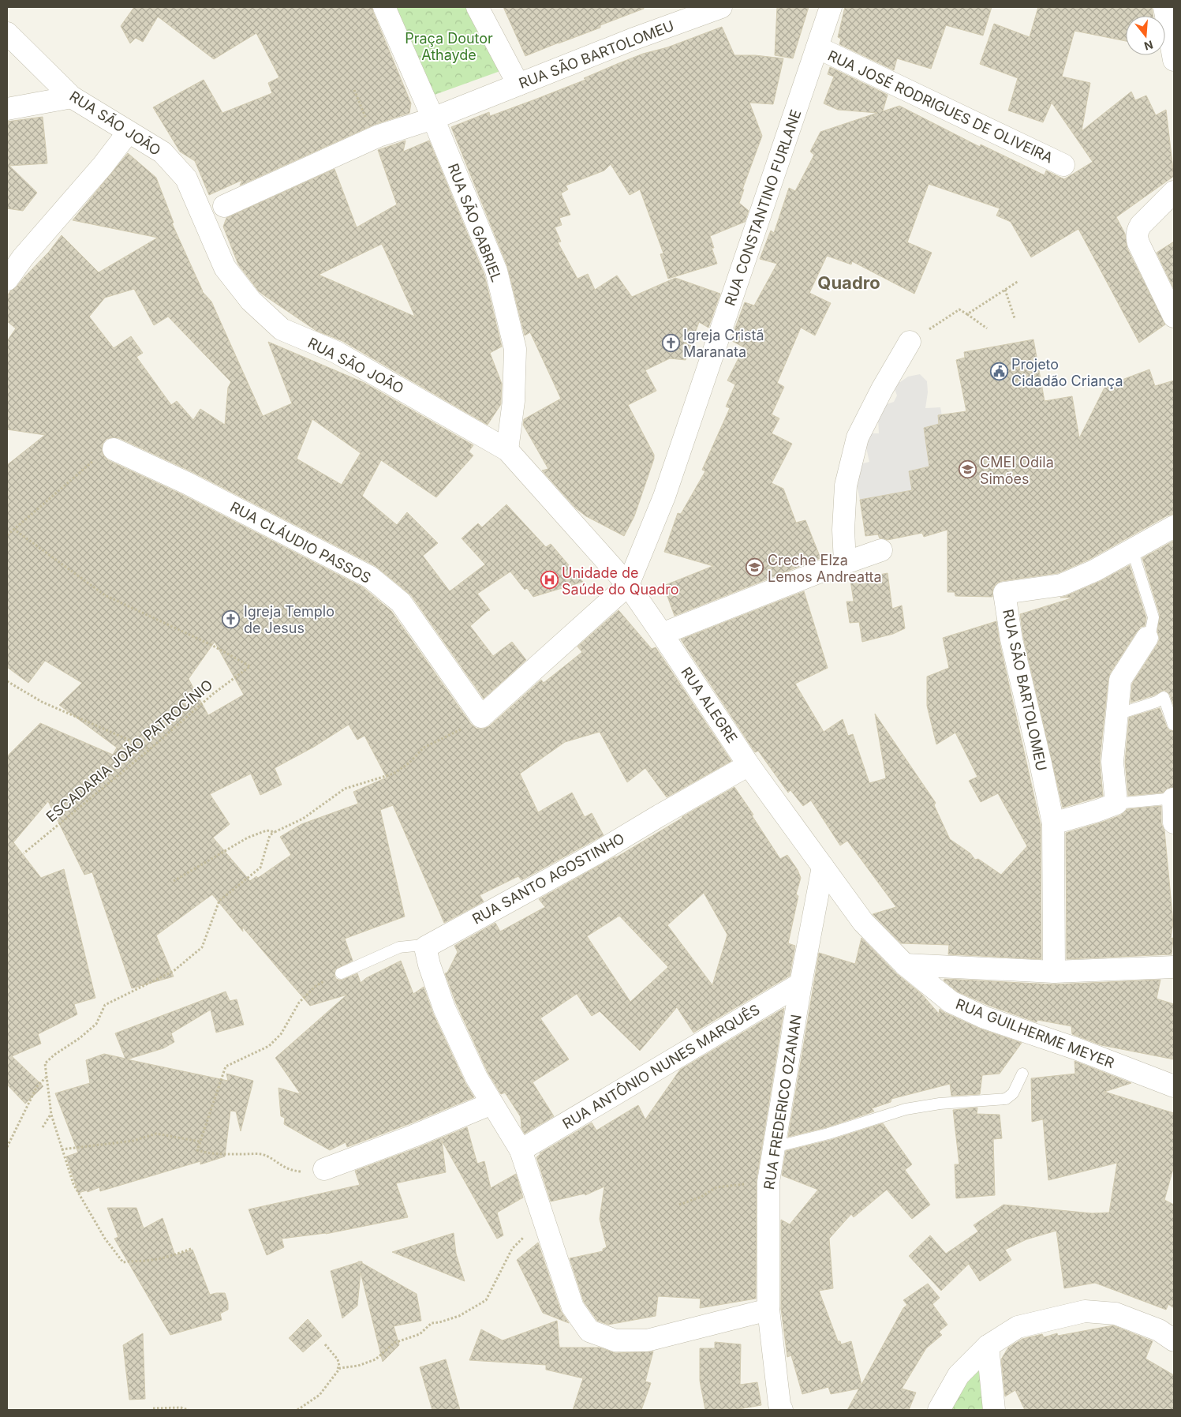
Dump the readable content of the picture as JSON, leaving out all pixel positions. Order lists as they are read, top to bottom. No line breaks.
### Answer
{"streets":{"street":["RUA SÃO BARTOLOMEU","RUA JOSÉ RODRIGUES DE OLIVEIRA","RUA SÃO JOÃO","RUA CONSTANTINO FURLANE","RUA SÃO GABRIEL","RUA CLÁUDIO PASSOS","RUA ALEGRE","RUA SANTO AGOSTINHO","RUA GUILHERME MEYER","RUA ANTÔNIO NUNES MARQUÊS","RUA FREDERICO OZANAN"],"path":["ESCADARIA JOÃO PATROCÍNIO"]},"crossings":[["RUA SÃO BARTOLOMEU","RUA SÃO GABRIEL"],["RUA JOSÉ RODRIGUES DE OLIVEIRA","RUA CONSTANTINO FURLANE"],["RUA SÃO JOÃO","RUA CONSTANTINO FURLANE"],["RUA SÃO JOÃO","RUA SÃO GABRIEL"],["RUA SÃO JOÃO","RUA ALEGRE"],["RUA CONSTANTINO FURLANE","RUA ALEGRE"],["RUA ALEGRE","RUA SANTO AGOSTINHO"],["RUA ALEGRE","RUA GUILHERME MEYER"],["RUA ALEGRE","RUA FREDERICO OZANAN"],["RUA GUILHERME MEYER","RUA FREDERICO OZANAN"],["RUA ANTÔNIO NUNES MARQUÊS","RUA FREDERICO OZANAN"]],"districts":["Quadro"],"parks":["Praça Doutor Athayde"],"places":{"church":["Igreja Cristã Maranata","Igreja Templo de Jesus"],"public building":["Projeto Cidadão Criança"],"school or university":["CMEI Odila Simões","Creche Elza Lemos Andreatta"],"hospital":["Unidade de Saúde do Quadro"]},"north":"bottom"}
